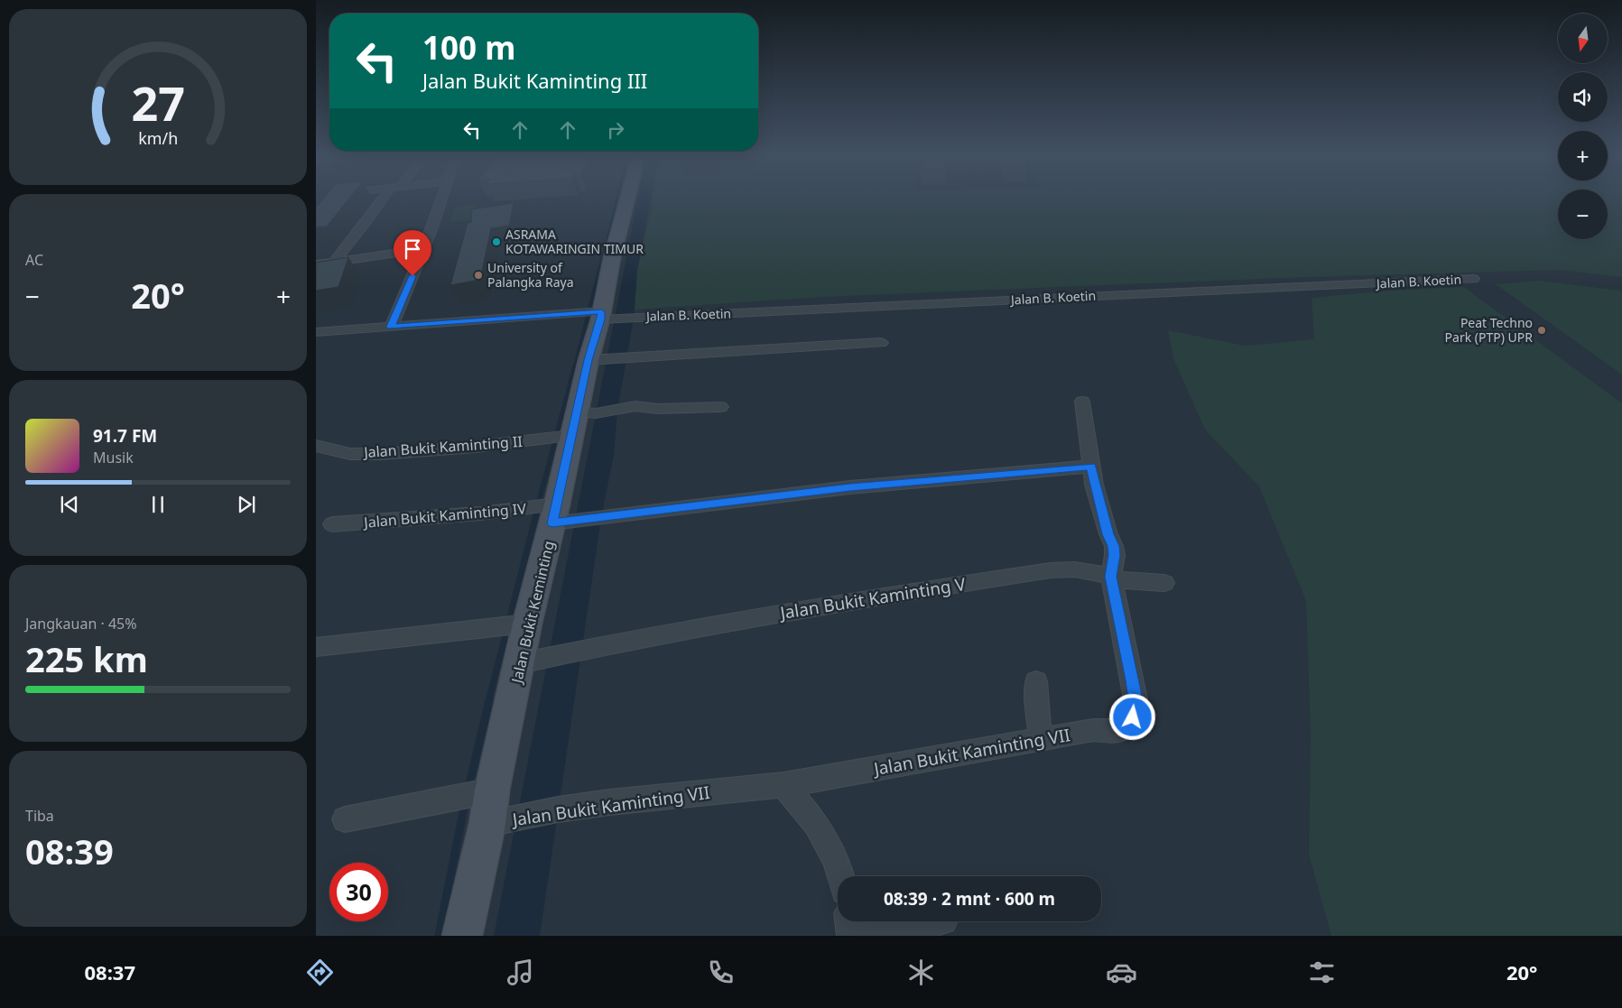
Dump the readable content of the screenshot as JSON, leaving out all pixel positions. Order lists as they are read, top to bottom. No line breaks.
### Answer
{"streets":{"main road":["Jalan Bukit Keminting"],"street":["Jalan B. Koetin","Jalan Bukit Kaminting II","Jalan Bukit Kaminting IV","Jalan Bukit Kaminting V","Jalan Bukit Kaminting VII"]},"crossings":[["Jalan Bukit Kaminting II","Jalan Bukit Keminting"],["Jalan Bukit Kaminting IV","Jalan Bukit Keminting"],["Jalan Bukit Kaminting IV","Jalan Bukit Kaminting VII"],["Jalan Bukit Kaminting V","Jalan Bukit Kaminting VII"],["Jalan Bukit Keminting","Jalan Bukit Kaminting VII"]],"places":["ASRAMA KOTAWARINGIN TIMUR","University of Palangka Raya","Peat Techno Park (PTP) UPR"],"north":"bottom","page":{"map_buttons":["+","−"],"turn":["100 m","Jalan Bukit Kaminting III"],"tile":["AC",["Jangkauan · 45%","225 km"],["Tiba","08:39"]],"heat":["−","20°","+"],"song":["91.7 FM","Musik"],"limit":"30","trip":"08:39 · 2 mnt · 600 m","tabs":["08:37","20°"],"gauge":["27","km/h"]}}
